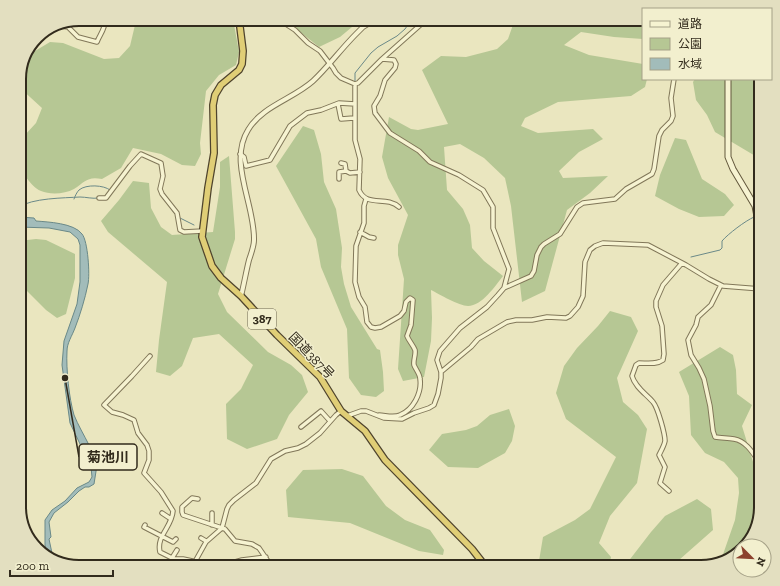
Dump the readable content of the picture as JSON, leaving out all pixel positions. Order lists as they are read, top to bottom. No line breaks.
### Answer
{"streets":{"highway":["387","国道387号"]},"places":["菊池川"],"legend":["道路","公園","水域"],"scale_bar":"200 m","north":"bottom right"}
